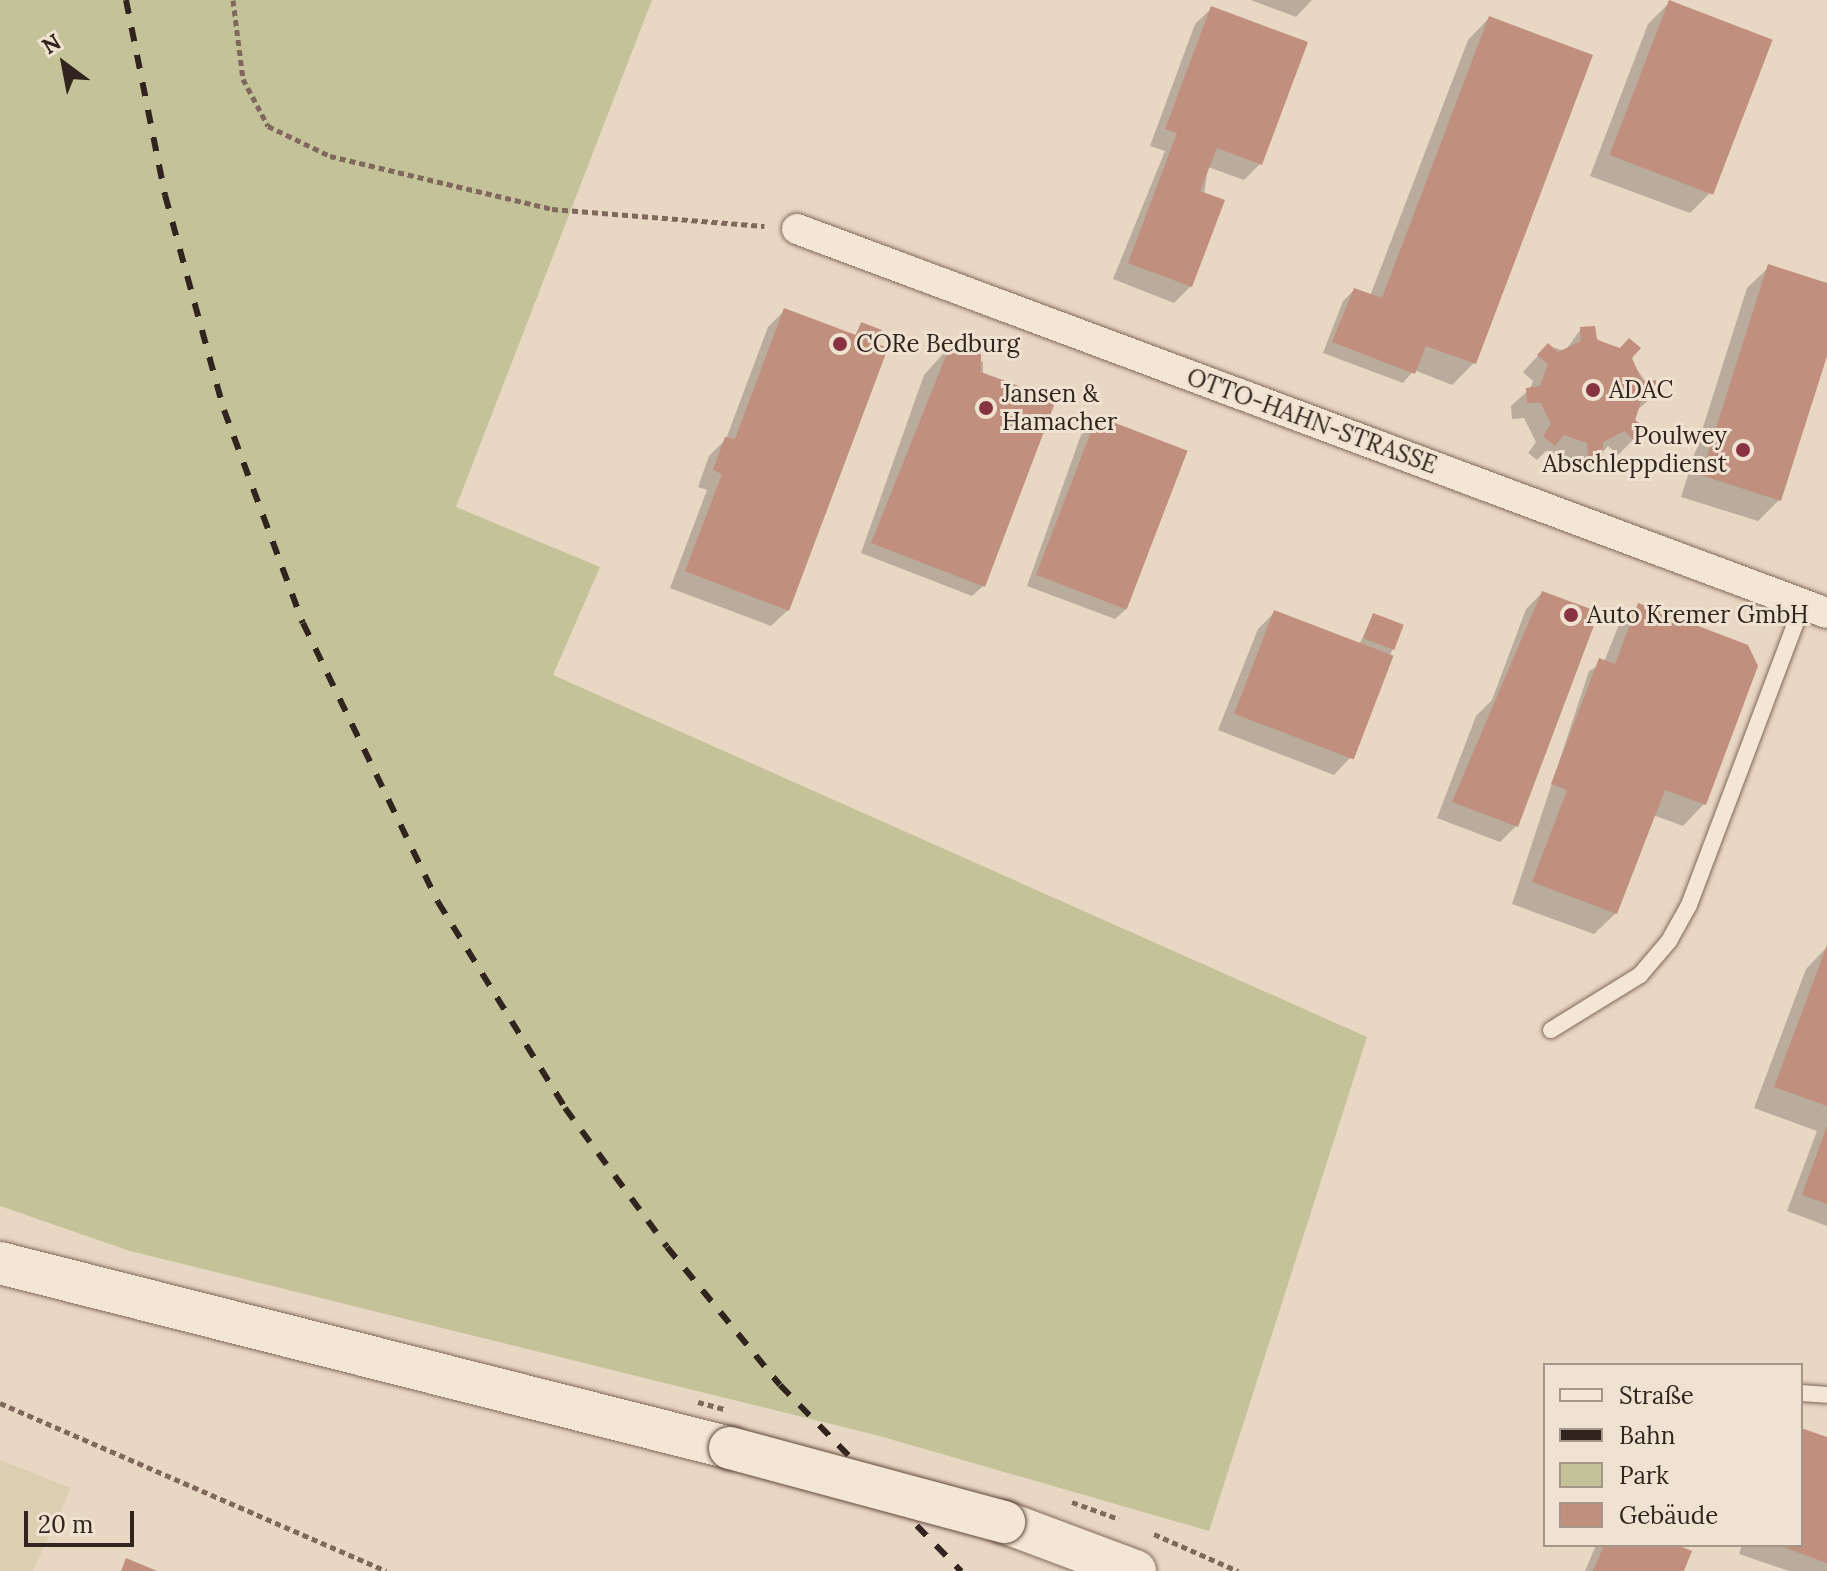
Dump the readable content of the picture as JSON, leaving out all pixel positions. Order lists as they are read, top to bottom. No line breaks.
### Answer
{"streets":{"street":["OTTO-HAHN-STRASSE"]},"places":["CORe Bedburg","ADAC","Jansen & Hamacher","Poulwey Abschleppdienst","Auto Kremer GmbH"],"legend":["Straße","Bahn","Park","Gebäude"],"scale_bar":"20 m","north":"top left"}
